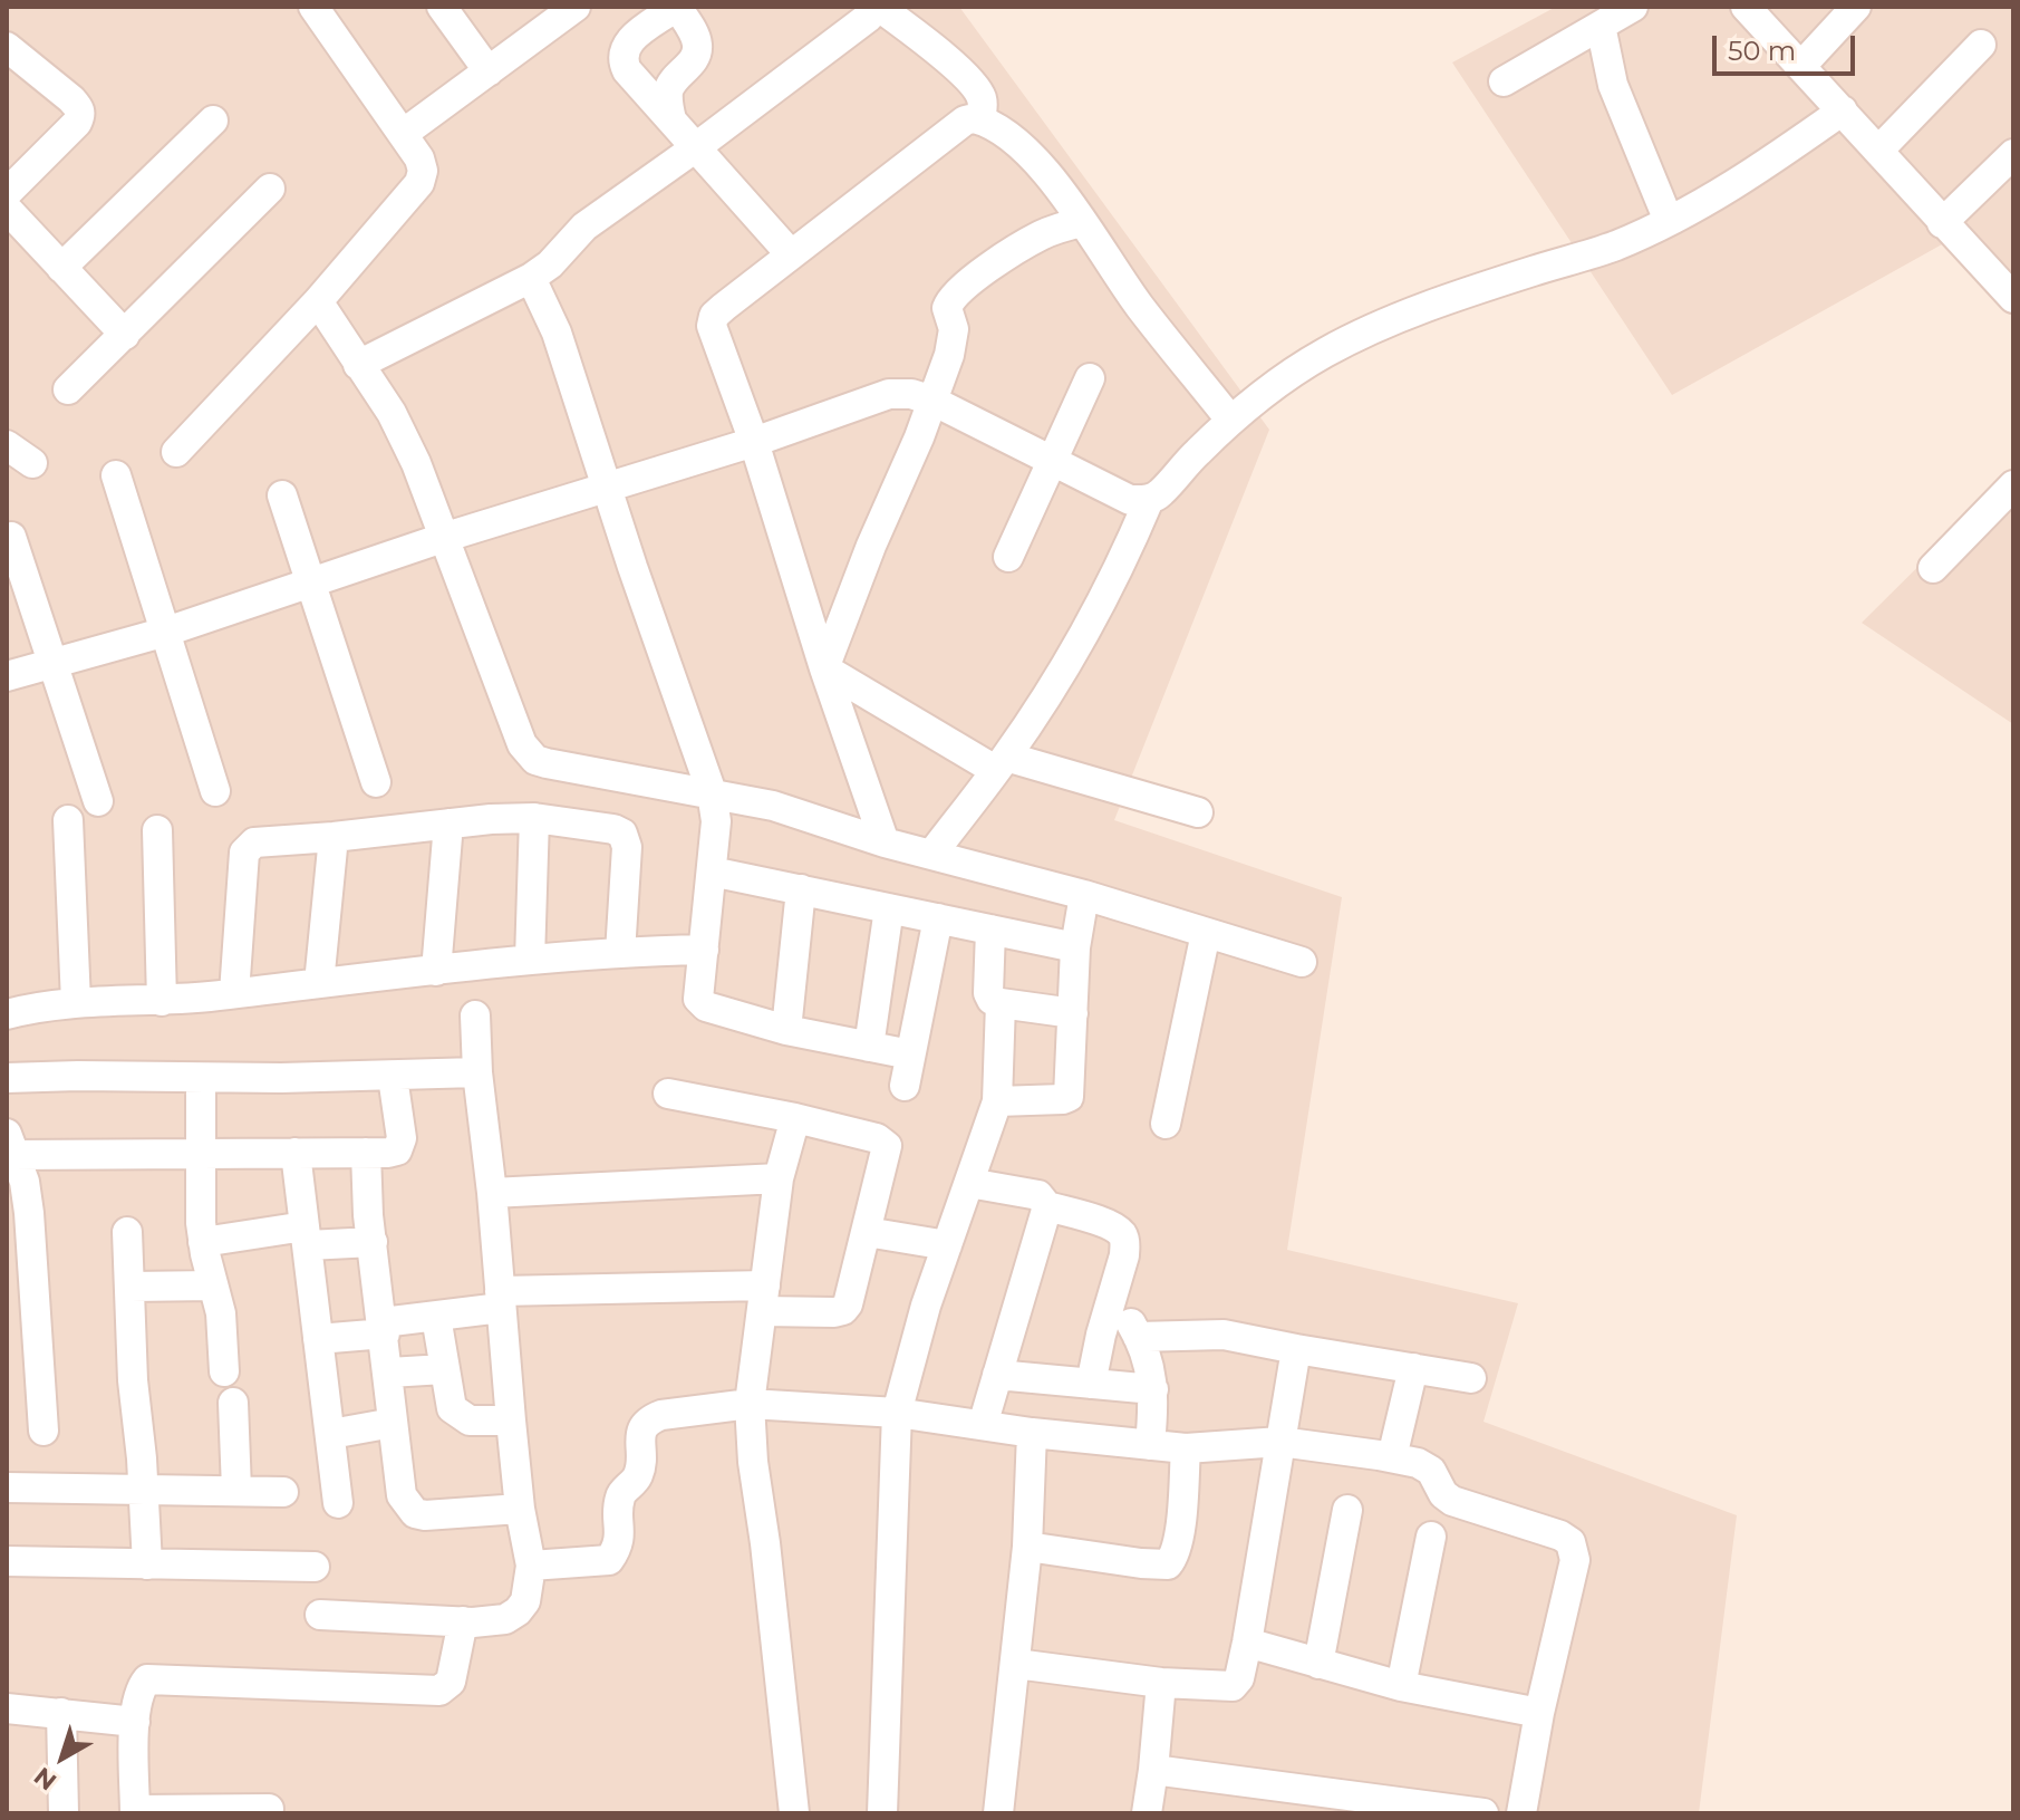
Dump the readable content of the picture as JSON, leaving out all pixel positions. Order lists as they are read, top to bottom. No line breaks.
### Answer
{"scale_bar":"50 m","north":"bottom left"}
